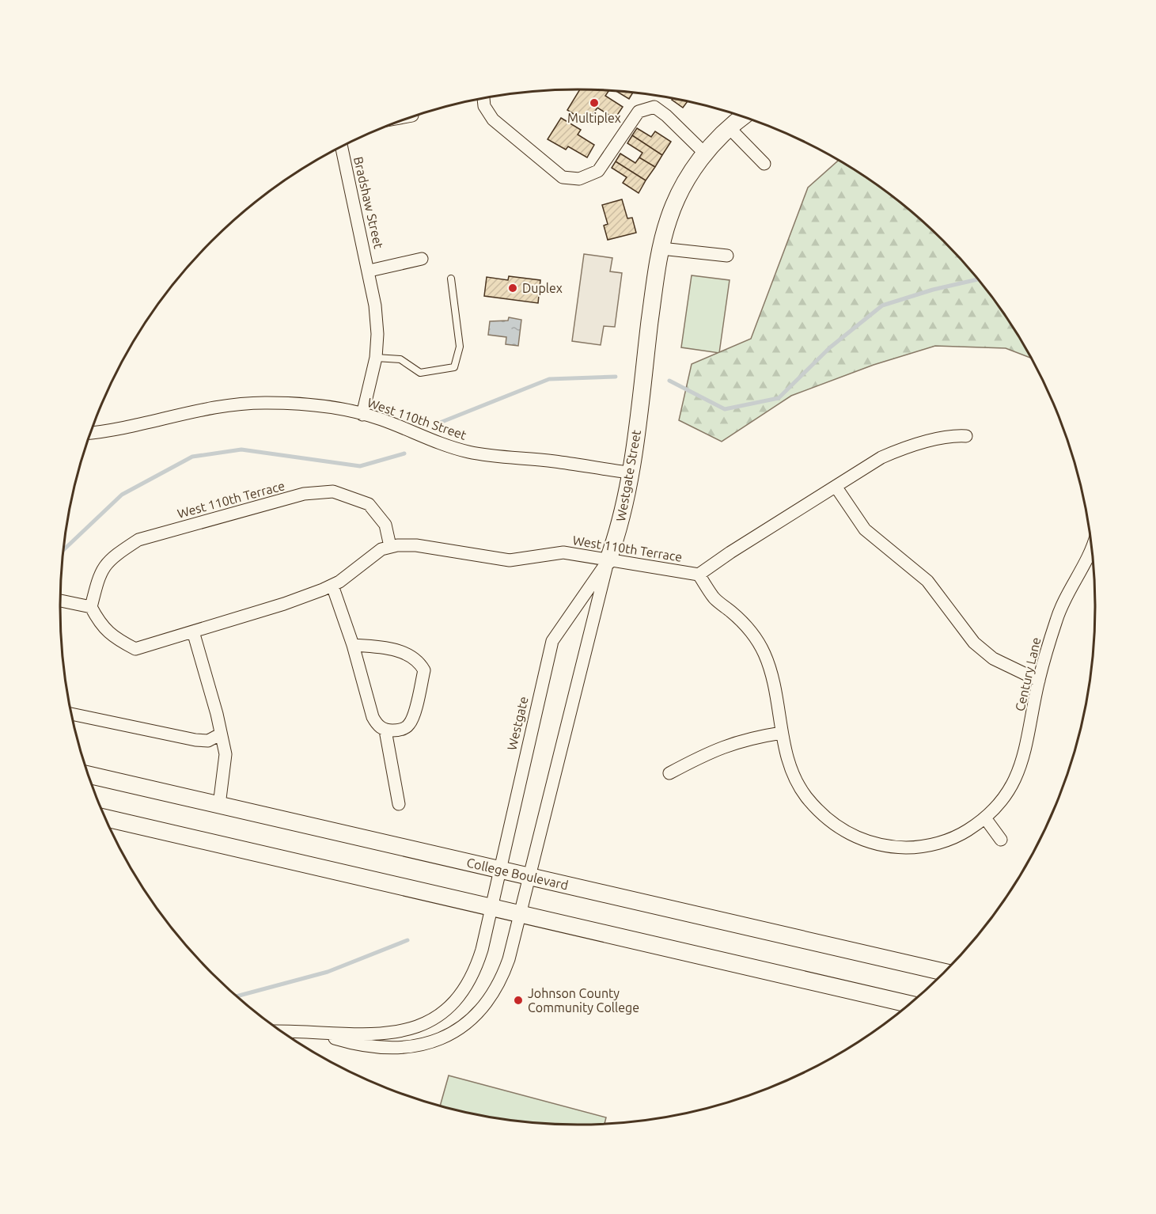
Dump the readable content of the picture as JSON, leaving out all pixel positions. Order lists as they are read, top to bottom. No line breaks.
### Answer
{"streets":{"main road":["Westgate Street","College Boulevard"],"street":["Bradshaw Street","West 110th Street","West 110th Terrace","Century Lane","Westgate"]},"crossings":[["Bradshaw Street","West 110th Street"],["West 110th Street","Westgate Street"],["Westgate Street","West 110th Terrace"],["Westgate Street","Westgate"],["Westgate Street","College Boulevard"],["West 110th Terrace","Century Lane"],["West 110th Terrace","Westgate"],["Westgate","College Boulevard"]],"places":["Multiplex","Duplex","Johnson County Community College"]}
